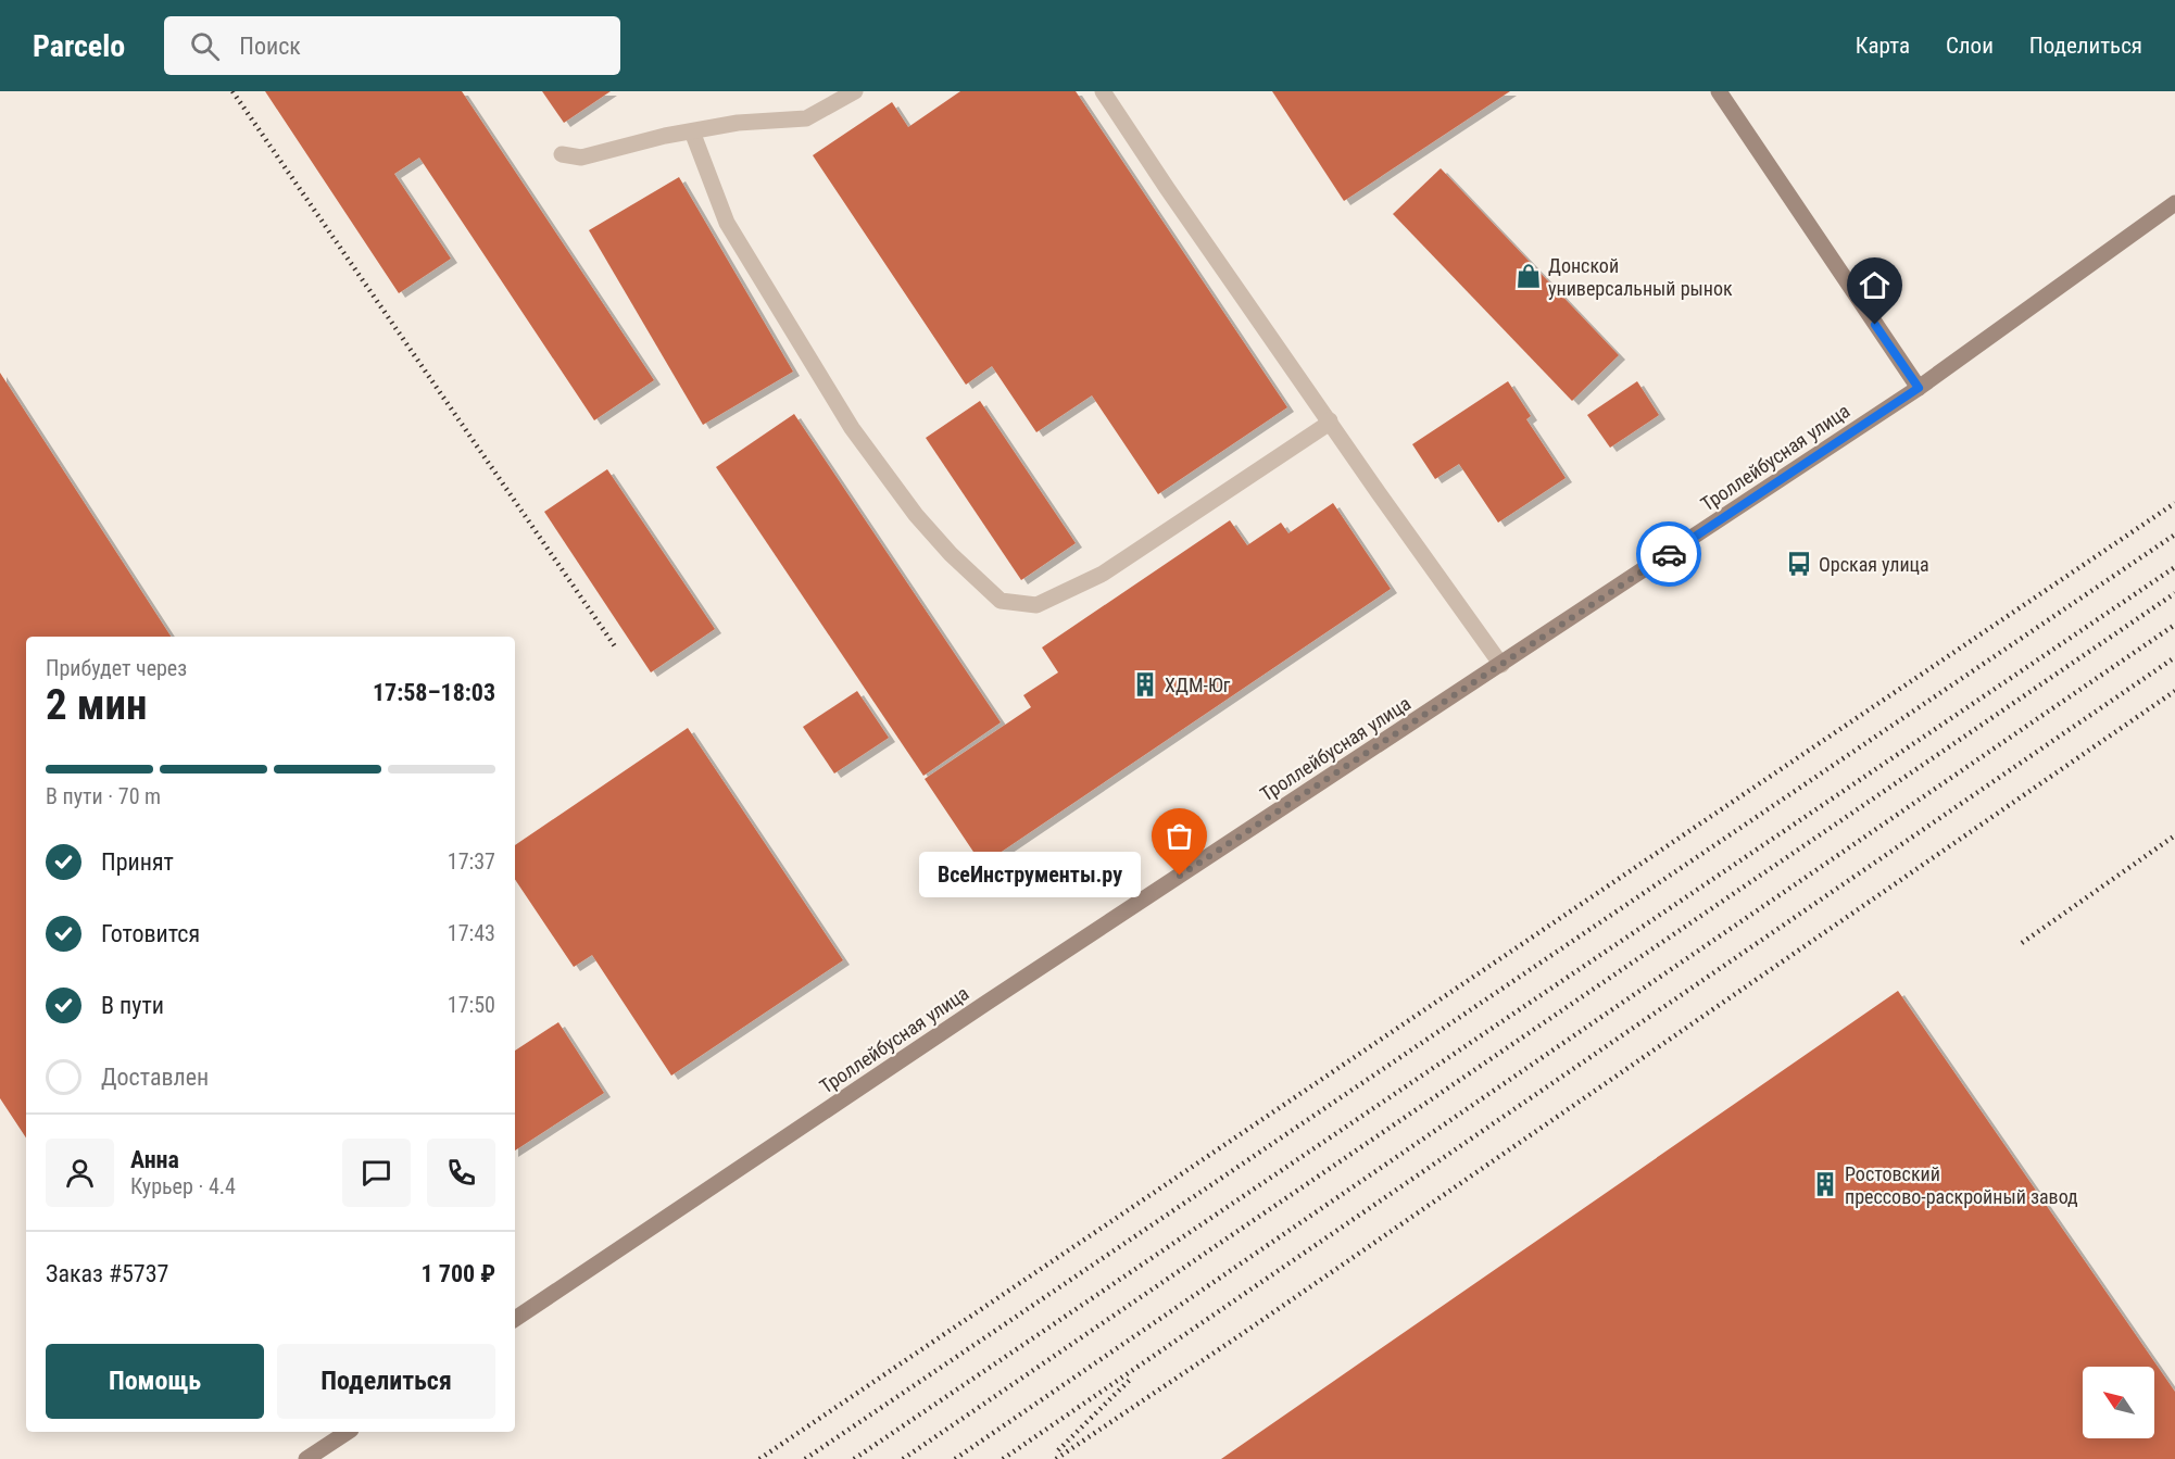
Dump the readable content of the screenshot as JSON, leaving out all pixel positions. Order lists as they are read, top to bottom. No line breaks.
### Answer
{"streets":{"main road":["Троллейбусная улица"]},"places":{"shop":["Донской универсальный рынок"],"bus stop":["Орская улица"],"building":["ХДМ-Юг","Ростовский прессово-раскройный завод"],"other":["ВсеИнструменты.ру"]},"north":"top left","page":{"header":"Parcelo","search":"Поиск","nav":["Карта","Слои","Поделиться"],"heading":["2 мин","Прибудет через","17:58–18:03"],"panel":["Анна","Курьер · 4.4","Заказ #5737","1 700 ₽"],"bar":"В пути · 70 m","list":[["Принят","17:37"],["Готовится","17:43"],["В пути","17:50"],"Доставлен"],"bubble":"ВсеИнструменты.ру","buttons":["Помощь","Поделиться"]}}
